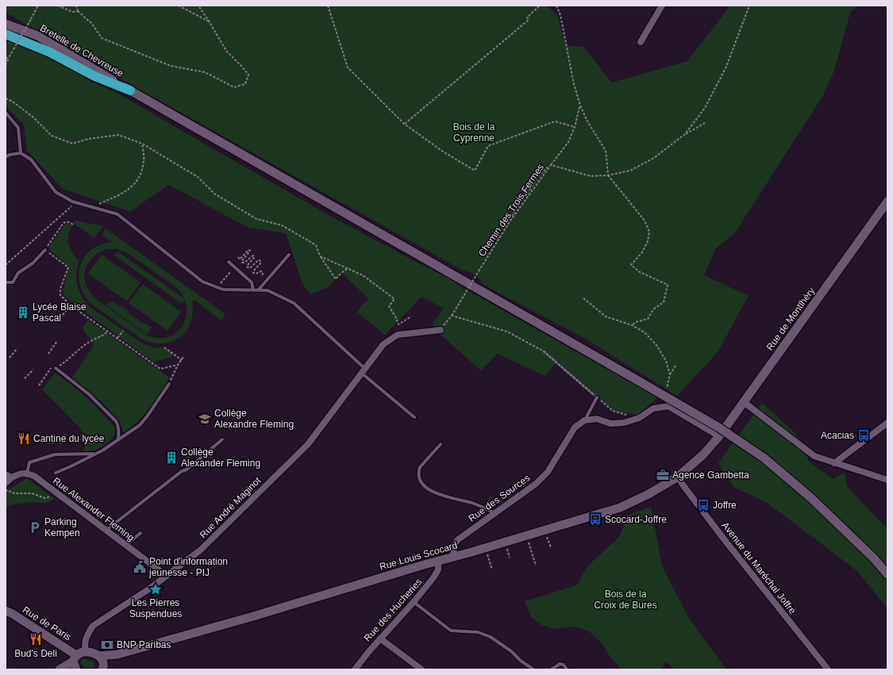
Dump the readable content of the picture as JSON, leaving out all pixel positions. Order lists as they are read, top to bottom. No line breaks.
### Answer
{"streets":{"main road":["Bretelle de Chevreuse","Rue de Montlhéry","Rue Louis Scocard","Rue de Paris"],"street":["Rue des Sources","Rue André Maginot","Rue Alexander Fleming","Avenue du Maréchal Joffre","Rue des Hucheries"],"path":["Chemin des Trois Fermes"]},"crossings":[["Chemin des Trois Fermes","Rue André Maginot"],["Rue de Montlhéry","Rue Louis Scocard"],["Rue des Sources","Rue Louis Scocard"],["Rue André Maginot","Rue Alexander Fleming"],["Rue Louis Scocard","Avenue du Maréchal Joffre"],["Rue Louis Scocard","Rue des Hucheries"]],"parks":["Bois de la Cyprenne","Bois de la Croix de Bures"],"places":{"building":["Lycée Blaise Pascal","Collège Alexander Fleming"],"school or university":["Collège Alexandre Fleming"],"bus stop":["Acacias","Joffre","Scocard-Joffre"],"restaurant":["Cantine du lycée","Bud's Deli"],"office":["Agence Gambetta"],"parking":["Parking Kempen"],"public building":["Point d'information jeunesse - PIJ"],"place":["Les Pierres Suspendues"],"bank":["BNP Paribas"]}}
